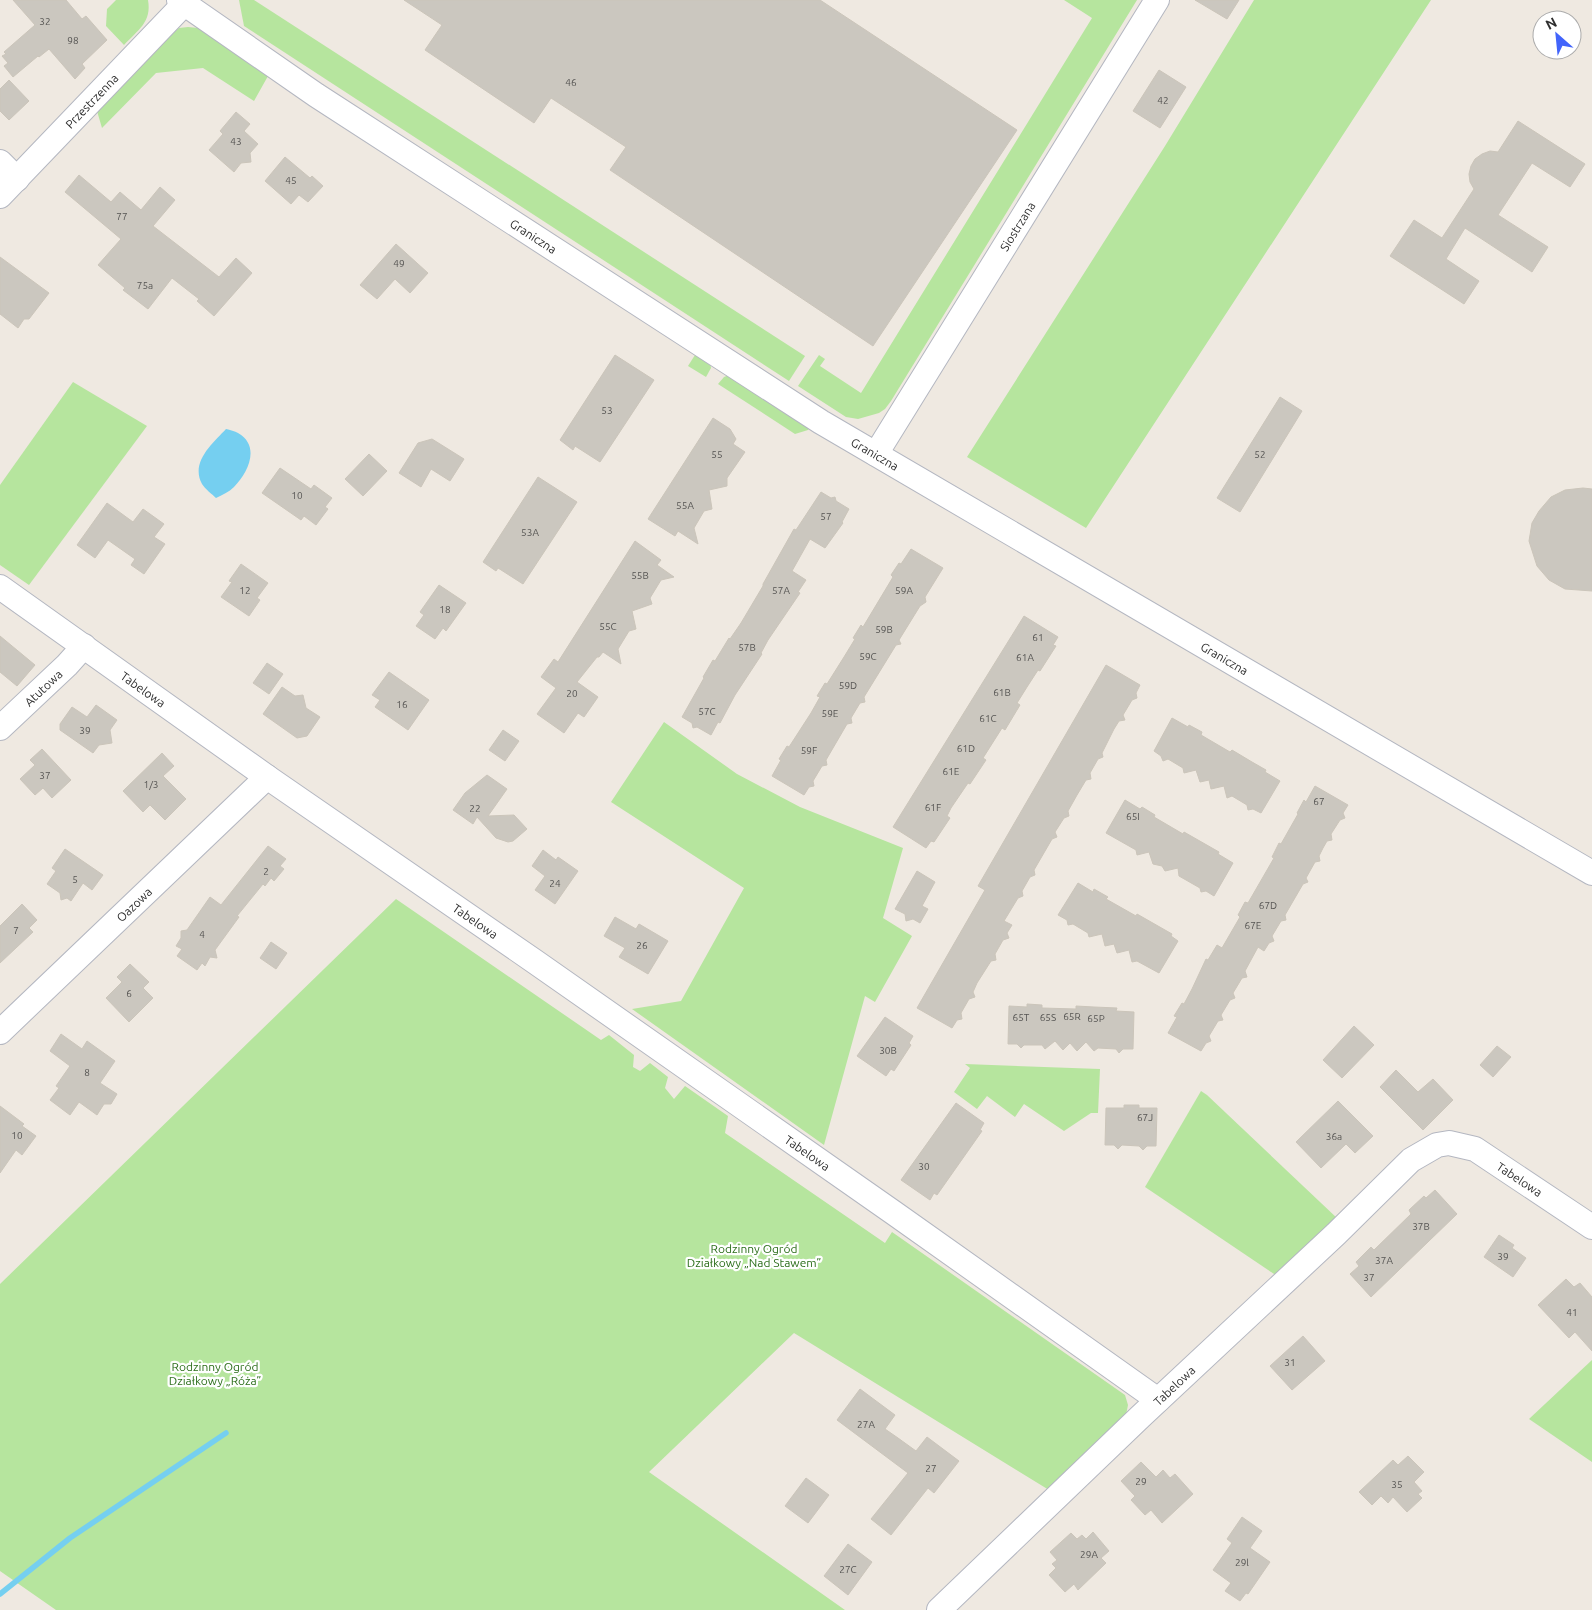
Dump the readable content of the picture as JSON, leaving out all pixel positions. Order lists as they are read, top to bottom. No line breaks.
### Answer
{"streets":{"street":["Przestrzenna","Siostrzana","Graniczna","Atutowa","Tabelowa","Oazowa"]},"crossings":[["Przestrzenna","Graniczna"],["Siostrzana","Graniczna"],["Atutowa","Tabelowa"],["Tabelowa","Oazowa"]],"parks":["Rodzinny Ogród Działkowy „Nad Stawem”","Rodzinny Ogród Działkowy „Róża”"],"house_numbers":["32","98","46","42","43","45","77","49","75a","53","55","52","10","55A","57","53A","55B","12","57A","59A","18","55C","59B","61","57B","59C","61A","59D","61B","20","16","57C","59E","61C","39","61D","59F","61E","37","1/3","67","61F","22","65I","2","5","24","67D","67E","7","4","26","6","65R","65T","65S","65P","30B","8","67J","10","36a","30","37B","39","37A","37","41","31","27A","27","29","35","29A","29l","27C"],"north":"top left"}
